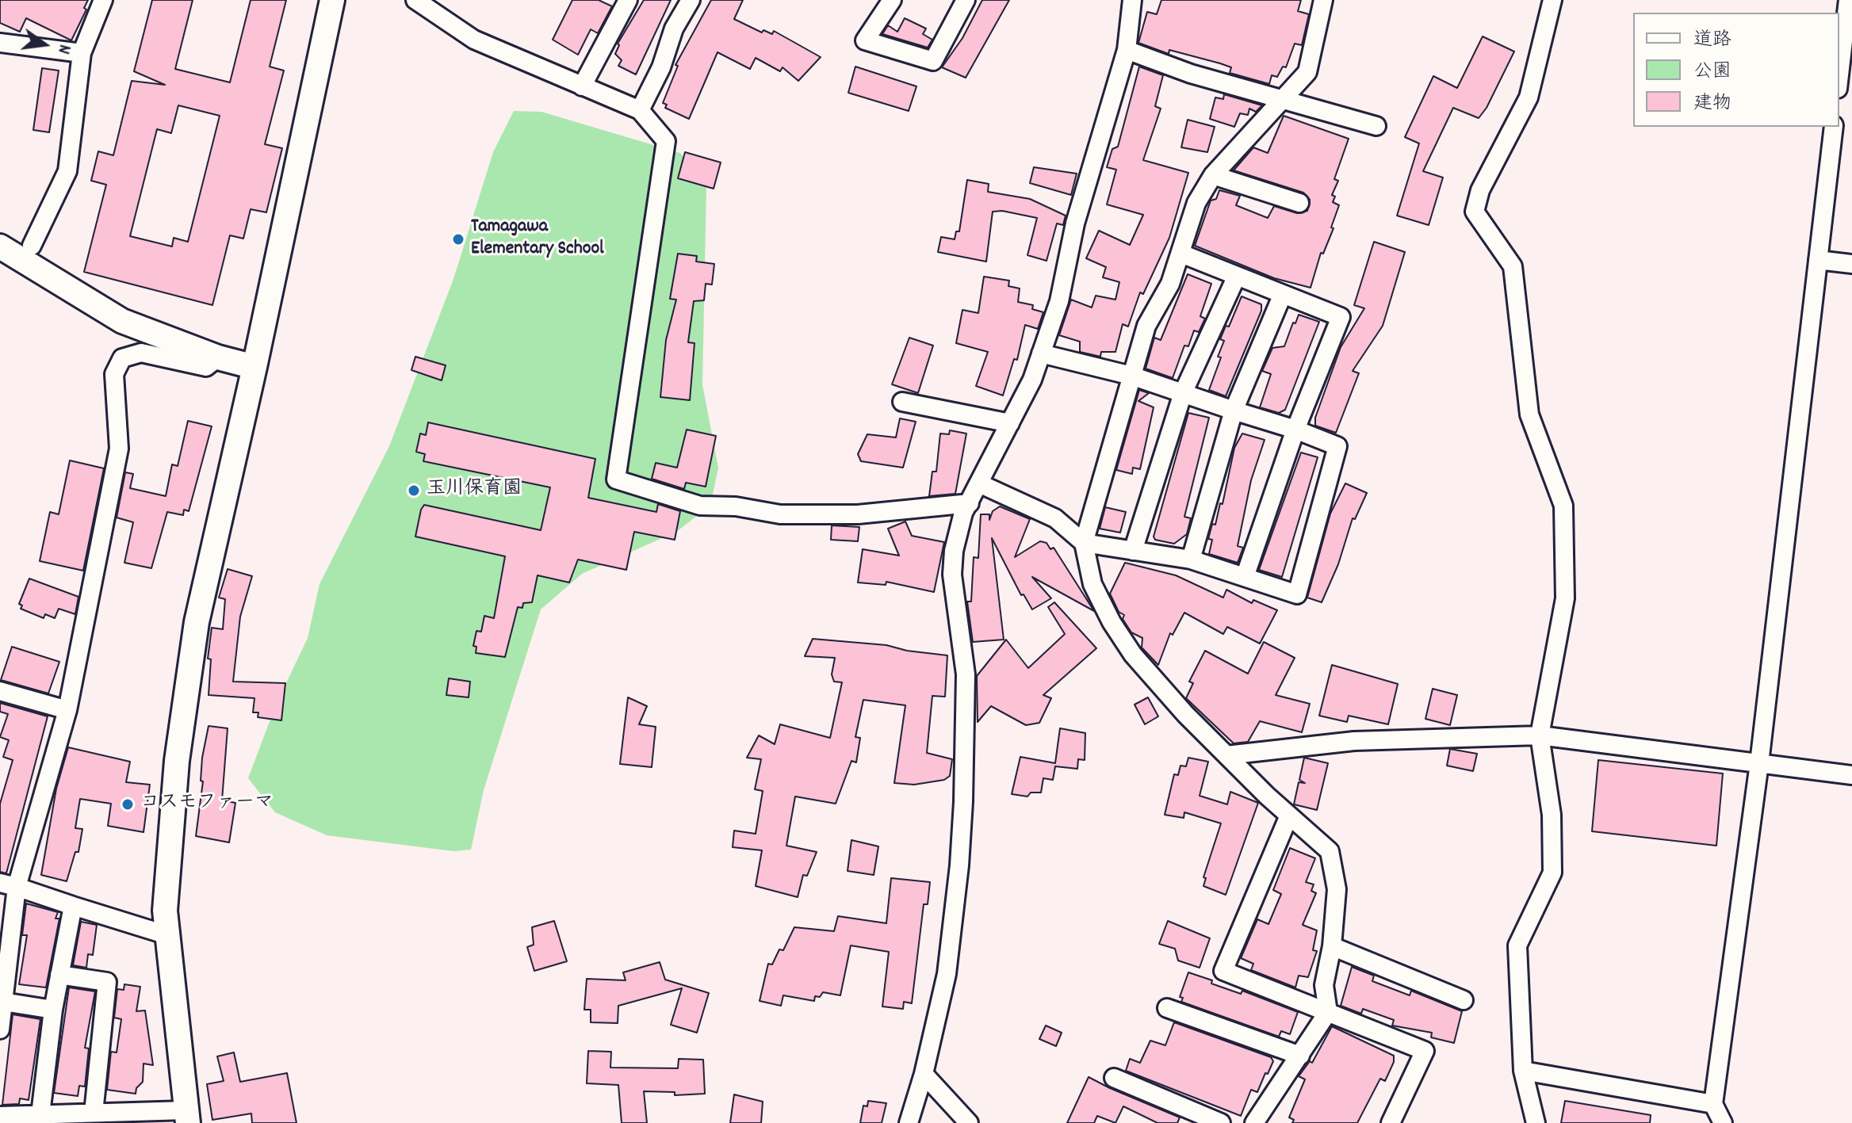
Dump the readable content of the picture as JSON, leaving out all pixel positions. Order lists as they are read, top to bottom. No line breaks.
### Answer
{"places":["Tamagawa Elementary School","玉川保育園","コスモファーマ"],"legend":["道路","公園","建物"],"north":"right"}
